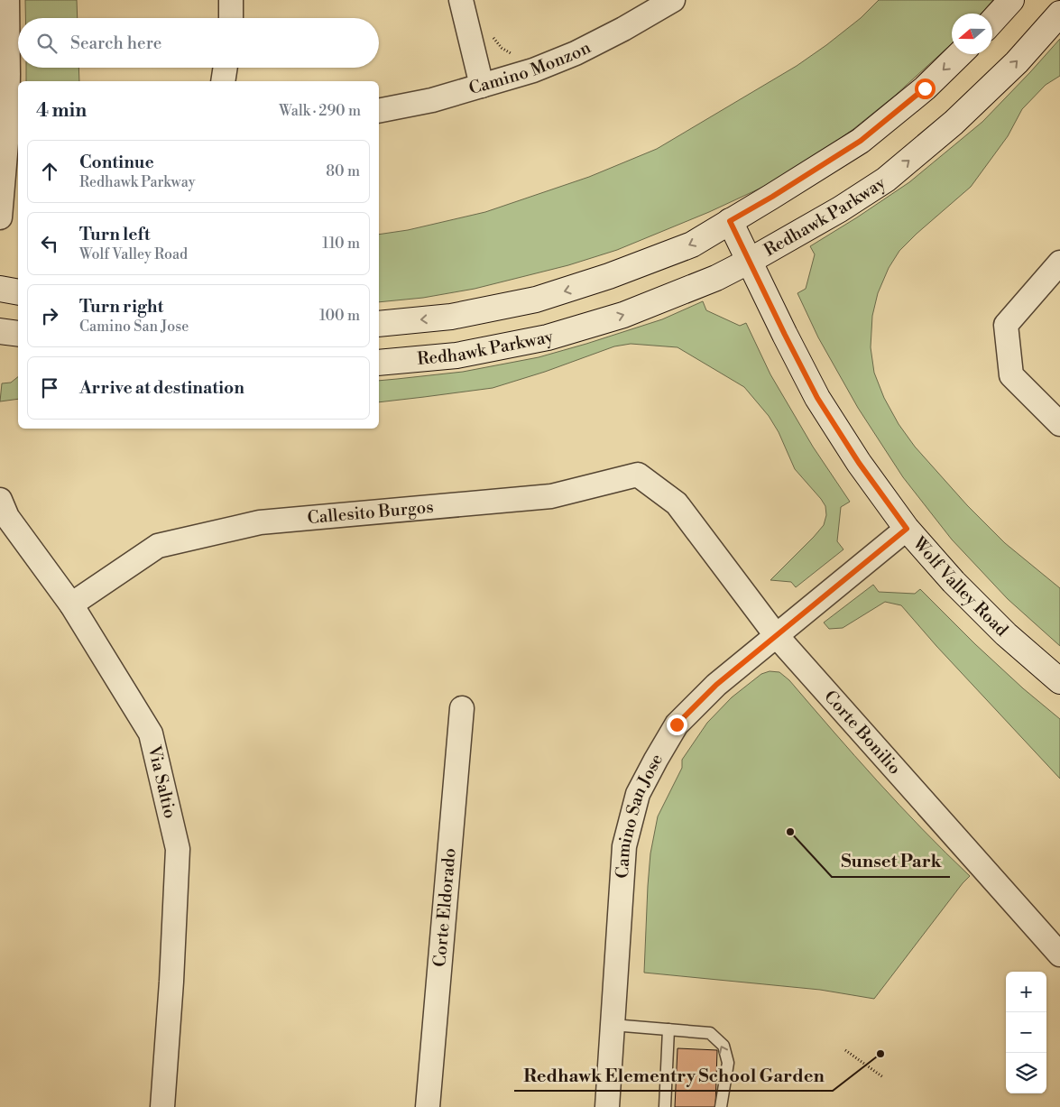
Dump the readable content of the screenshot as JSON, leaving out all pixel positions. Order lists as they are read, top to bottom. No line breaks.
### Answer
{"streets":{"main road":["Redhawk Parkway","Wolf Valley Road"],"street":["Camino Monzon","Callesito Burgos","Corte Bonilio","Via Saltio","Camino San Jose","Corte Eldorado"]},"crossings":[["Redhawk Parkway","Wolf Valley Road"],["Callesito Burgos","Corte Bonilio"],["Callesito Burgos","Via Saltio"],["Wolf Valley Road","Camino San Jose"],["Corte Bonilio","Camino San Jose"]],"places":["Sunset Park","Redhawk Elementry School Garden"],"north":"left","page":{"search":"Search here","heading":["4 min","Walk · 290 m"],"list":[["Continue","Redhawk Parkway","80 m"],["Turn left","Wolf Valley Road","110 m"],["Turn right","Camino San Jose","100 m"],"Arrive at destination"],"map_buttons":["+","−"]}}
